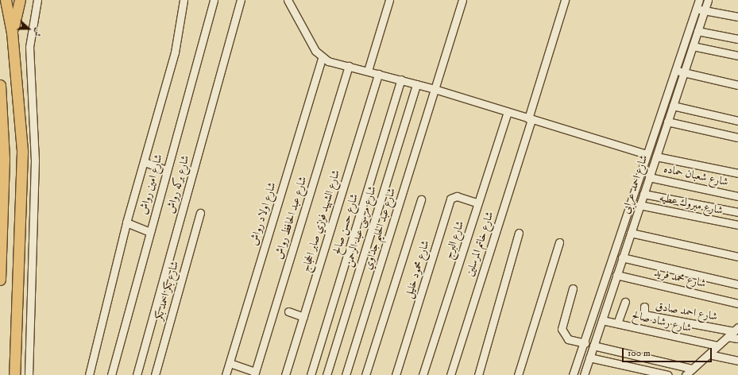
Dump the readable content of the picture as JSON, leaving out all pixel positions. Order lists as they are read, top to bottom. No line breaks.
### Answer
{"streets":{"street":["شارع شعبان حماده","شارع امين رواش","شارع بركه رواش","شارع احمد عرابى","شارع مبروك عطيه","شارع اولاد رواش","شارع عبد الحافظ رواش","شارع الشهيد فوزي صابر الحجاج","شارع حسن صالح","شارع مرسى عبد الرحمن","شارع عبد الحليم جداوي","شارع البرج","شارع خاتم المرسلين","شارع محمود خليل","شارع محمد فريد","شارع بكر احمد بكر","شارع احمد صادق","شارع رشاد صالح"]},"crossings":[["شارع شعبان حماده","شارع احمد عرابى"],["شارع احمد عرابى","شارع مبروك عطيه"],["شارع احمد عرابى","شارع محمد فريد"],["شارع احمد عرابى","شارع رشاد صالح"],["شارع البرج","شارع محمود خليل"]],"scale_bar":"100 m","north":"right"}
